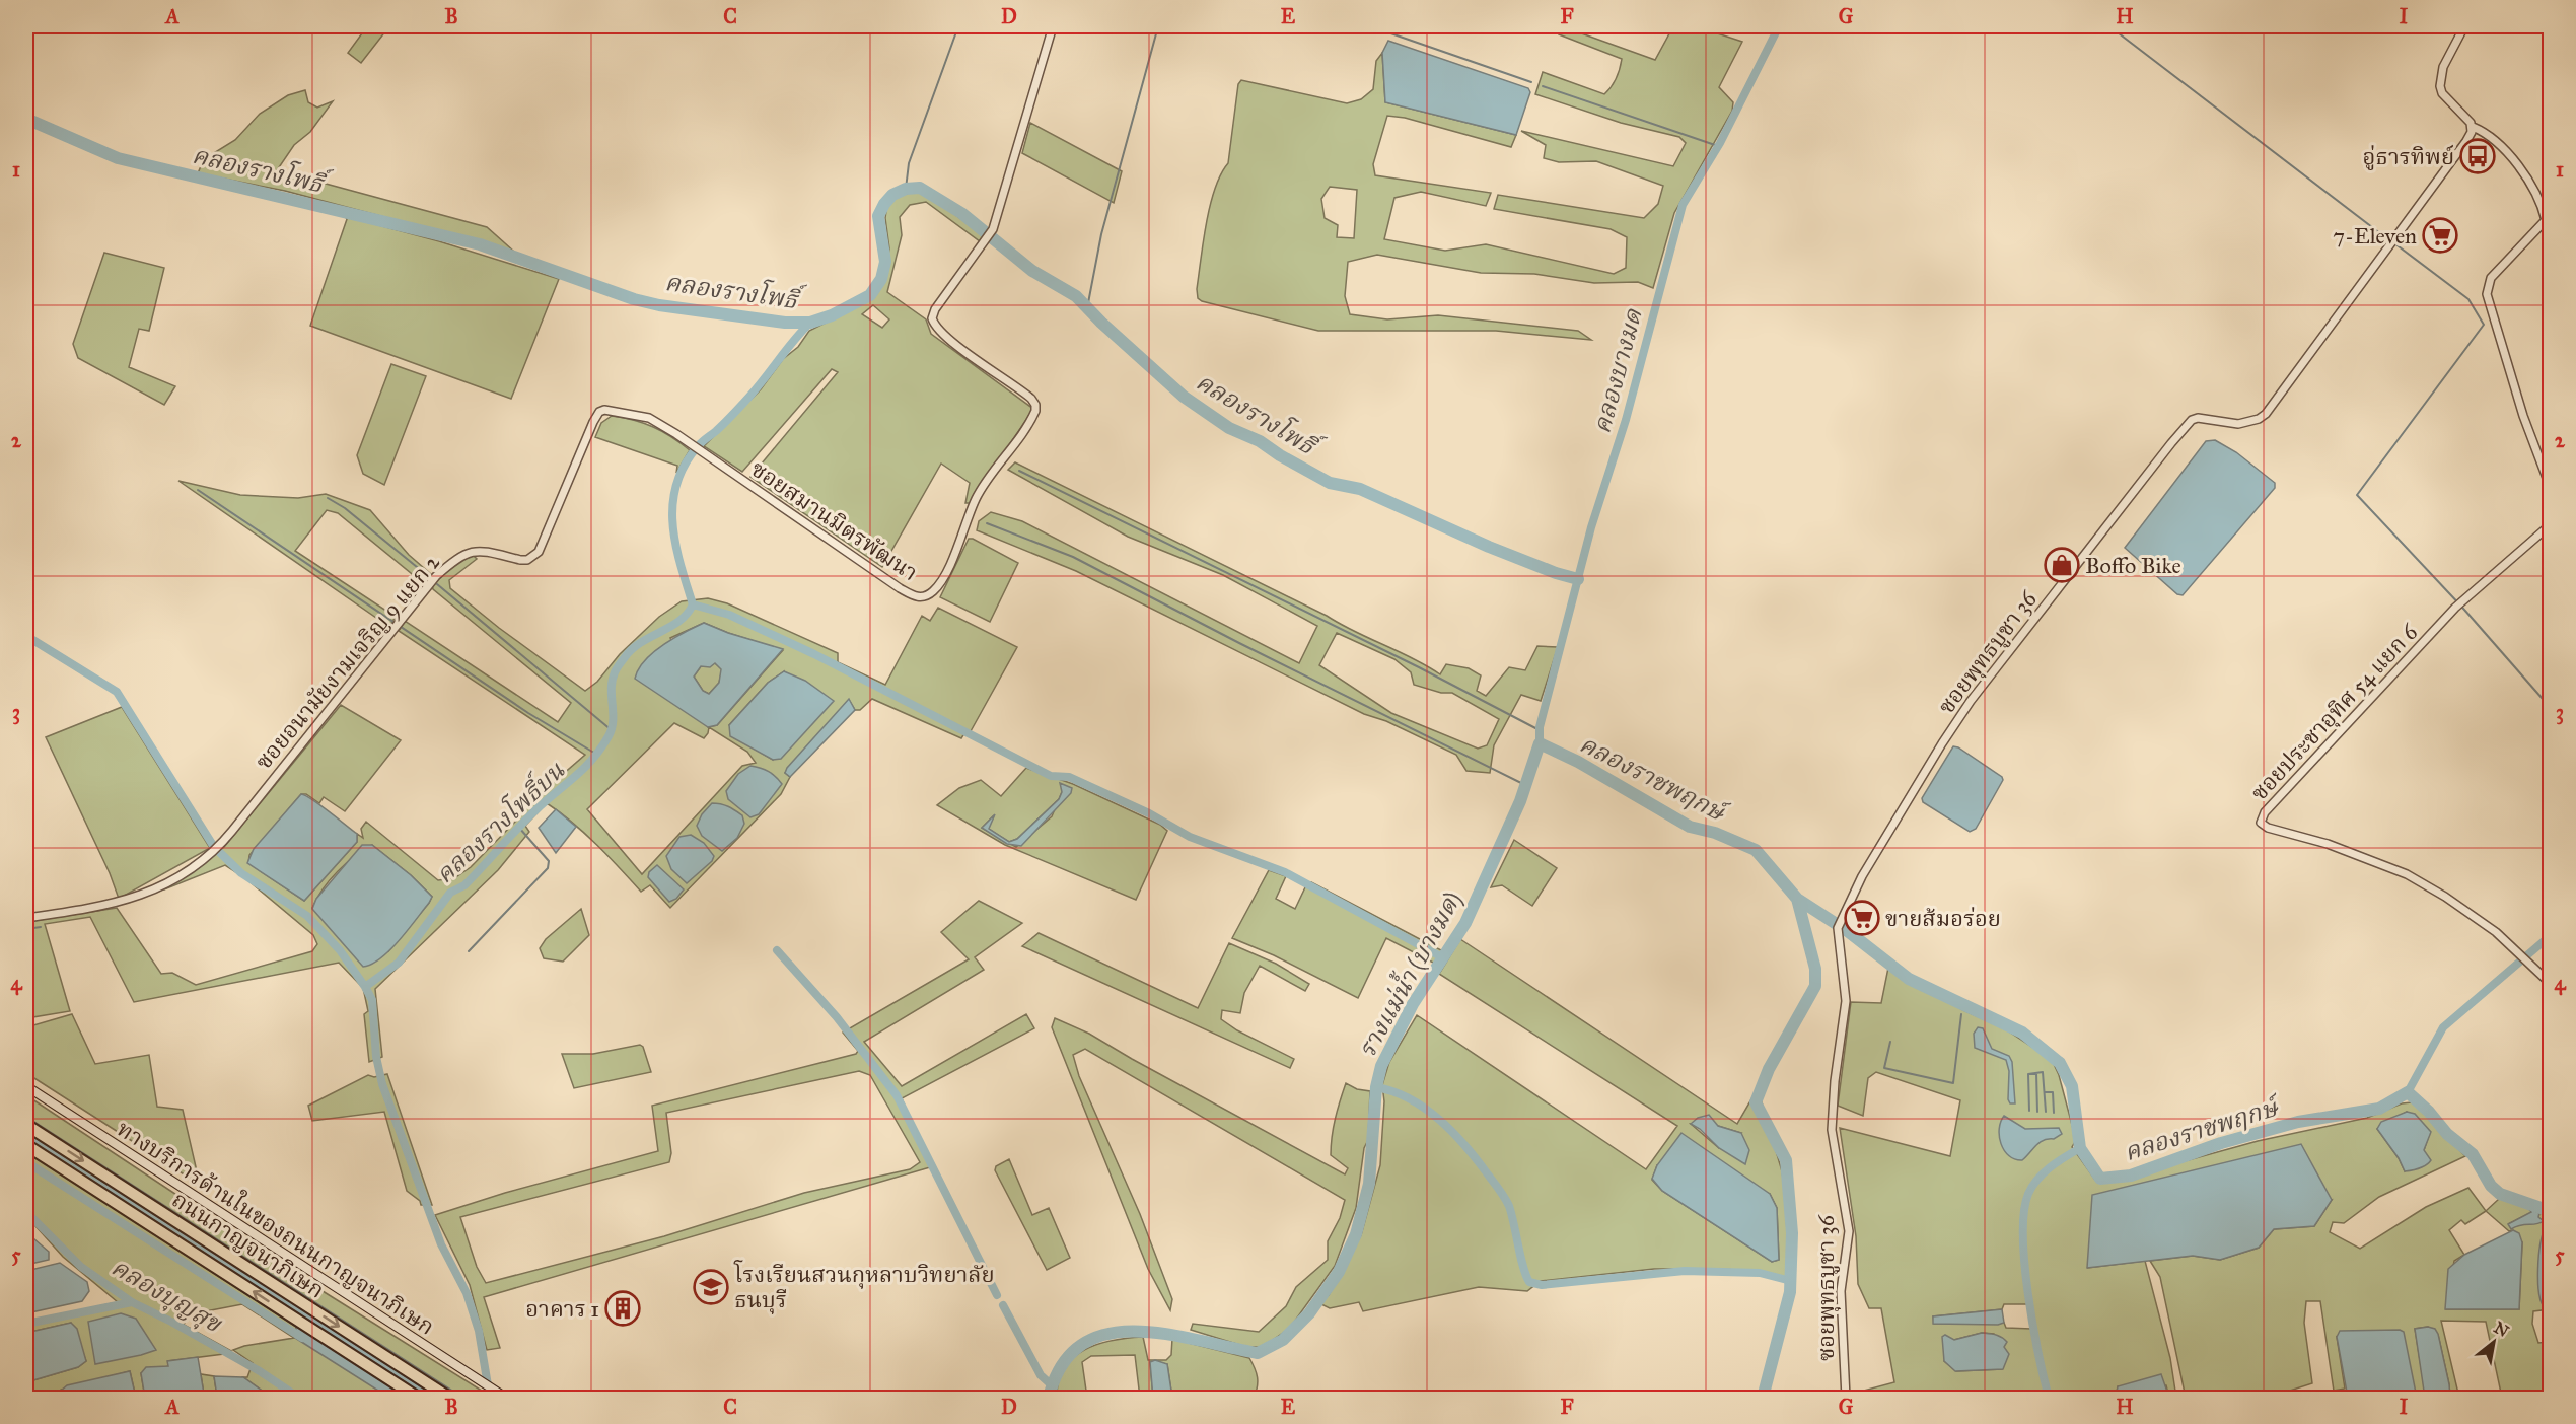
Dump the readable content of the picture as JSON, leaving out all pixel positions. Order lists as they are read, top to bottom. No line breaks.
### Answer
{"streets":{"highway":["ถนนกาญจนาภิเษก"],"main road":["ทางบริการด้านในของถนนกาญจนาภิเษก"],"street":["ซอยสมานมิตรพัฒนา","ซอยพุทธบูชา 36","ซอยอนามัยงามเจริญ 9 แยก 2","ซอยประชาอุทิศ 54 แยก 6"]},"crossings":[["ซอยสมานมิตรพัฒนา","ซอยอนามัยงามเจริญ 9 แยก 2"]],"water":["คลองรางโพธิ์","คลองบางมด","คลองราชพฤกษ์","คลองรางโพธิ์บน","รางแม่น้ำ (บางมด)","คลองบุญสุข"],"places":{"bus stop":["อู่ธารทิพย์"],"supermarket":["7-Eleven","ขายส้มอร่อย"],"shop":["Boffo Bike"],"school or university":["โรงเรียนสวนกุหลาบวิทยาลัย ธนบุรี"],"building":["อาคาร 1"]},"north":"top right","grid":{"columns":["A","B","C","D","E","F","G","H","I"],"rows":["1","2","3","4","5"]}}
